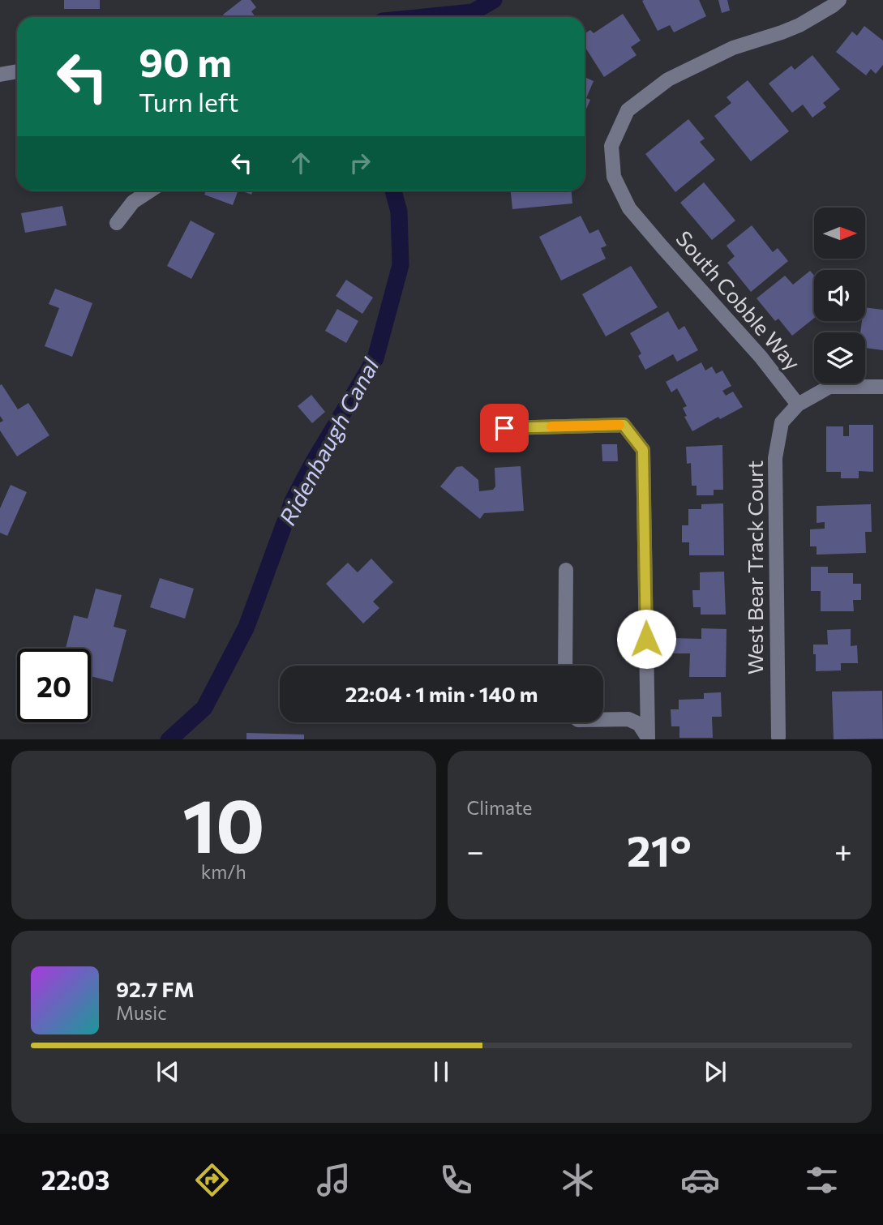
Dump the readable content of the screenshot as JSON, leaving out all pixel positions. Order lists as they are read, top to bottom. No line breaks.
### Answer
{"streets":{"street":["South Cobble Way","West Bear Track Court"]},"crossings":[["South Cobble Way","West Bear Track Court"]],"water":["Ridenbaugh Canal"],"north":"right","page":{"turn":["90 m","Turn left"],"limit":"20","trip":"22:04 · 1 min · 140 m","tile":[["10","km/h"],"Climate"],"heat":["−","21°","+"],"song":["92.7 FM","Music"],"tabs":"22:03"}}
